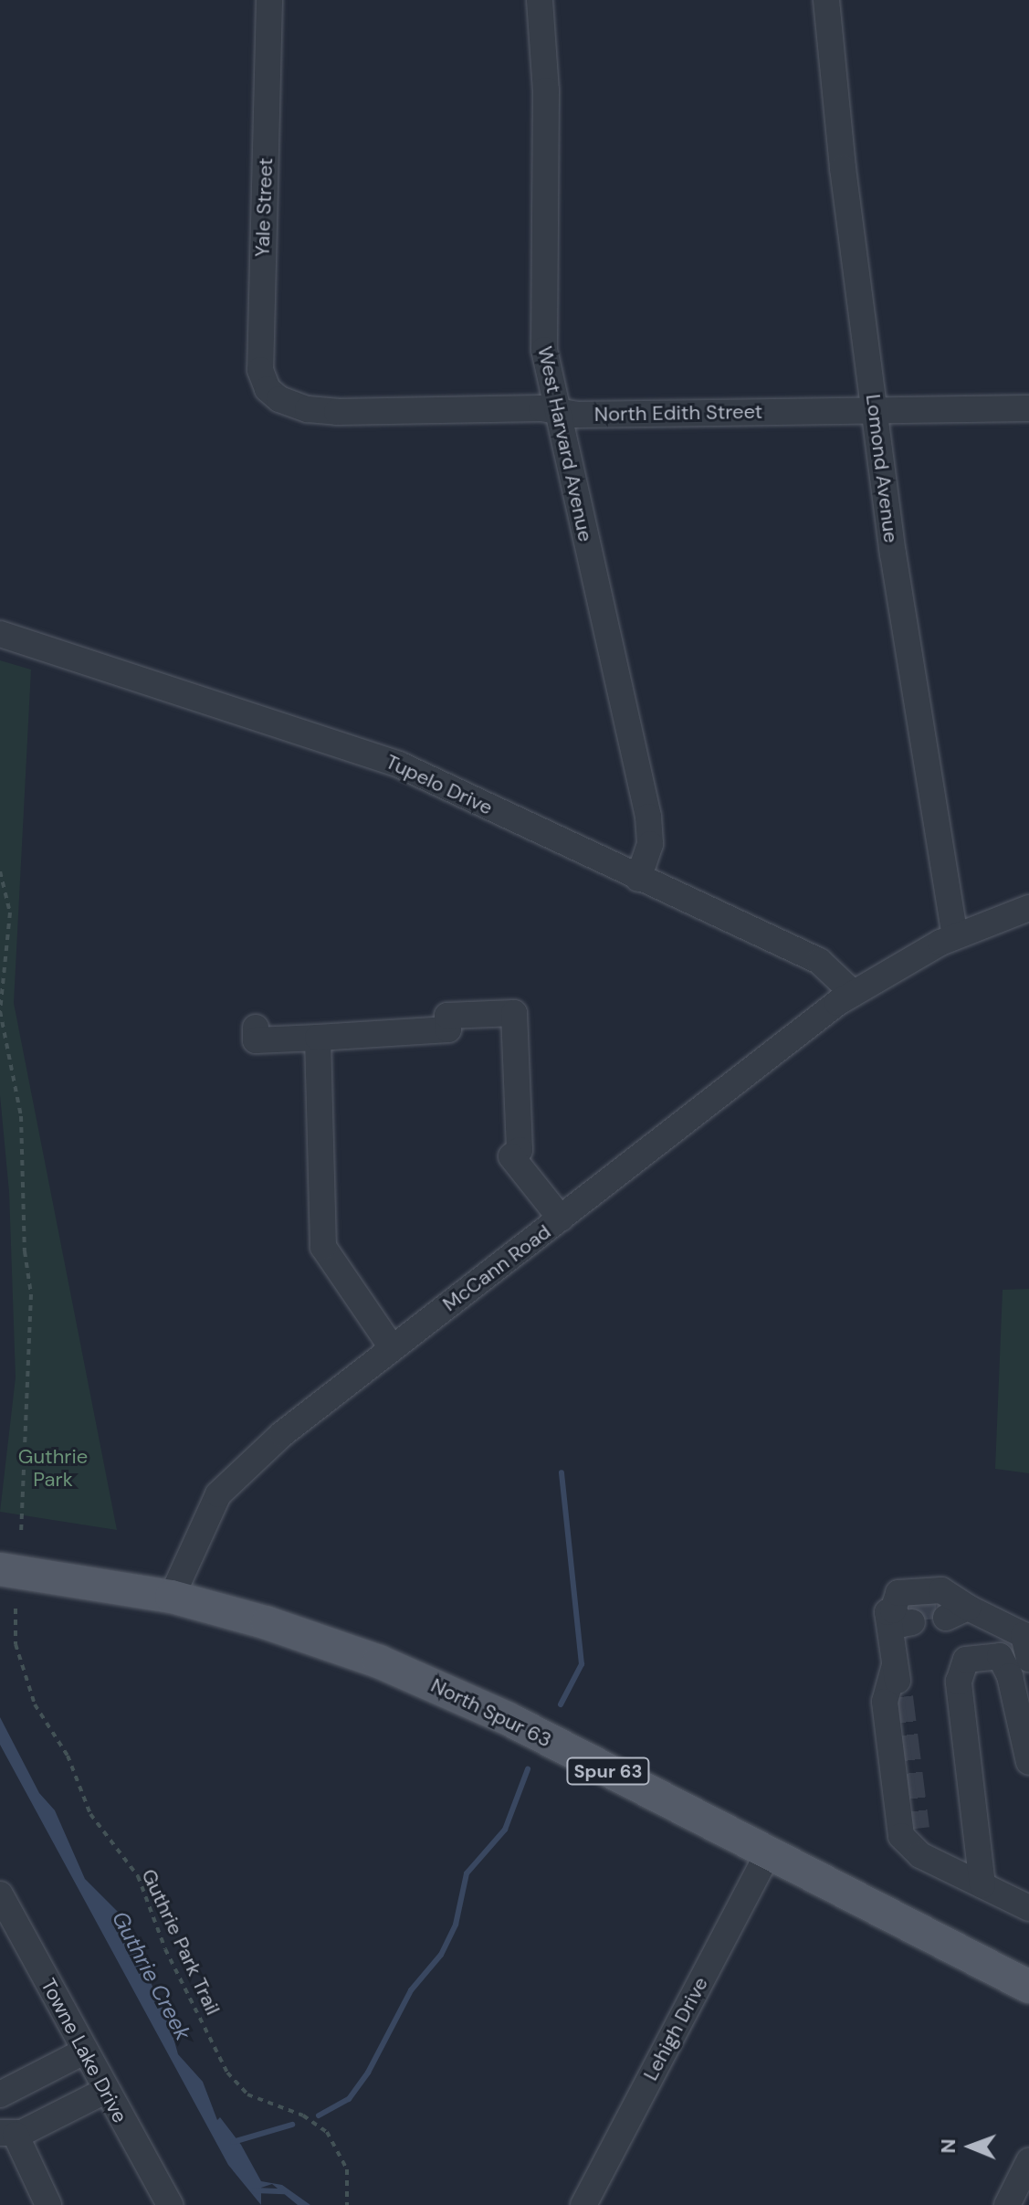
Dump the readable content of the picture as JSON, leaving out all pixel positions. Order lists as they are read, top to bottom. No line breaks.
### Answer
{"streets":{"main road":["North Spur 63","Spur 63"],"street":["Yale Street","North Edith Street","West Harvard Avenue","Lomond Avenue","Tupelo Drive","McCann Road","Lehigh Drive","Towne Lake Drive"],"path":["Guthrie Park Trail"]},"crossings":[["Yale Street","North Edith Street"],["North Edith Street","West Harvard Avenue"],["North Edith Street","Lomond Avenue"],["West Harvard Avenue","Tupelo Drive"],["Lomond Avenue","McCann Road"],["Tupelo Drive","McCann Road"],["McCann Road","North Spur 63"],["McCann Road","Spur 63"],["North Spur 63","Spur 63"],["North Spur 63","Lehigh Drive"]],"water":["Guthrie Creek"],"parks":["Guthrie Park"],"north":"left"}
